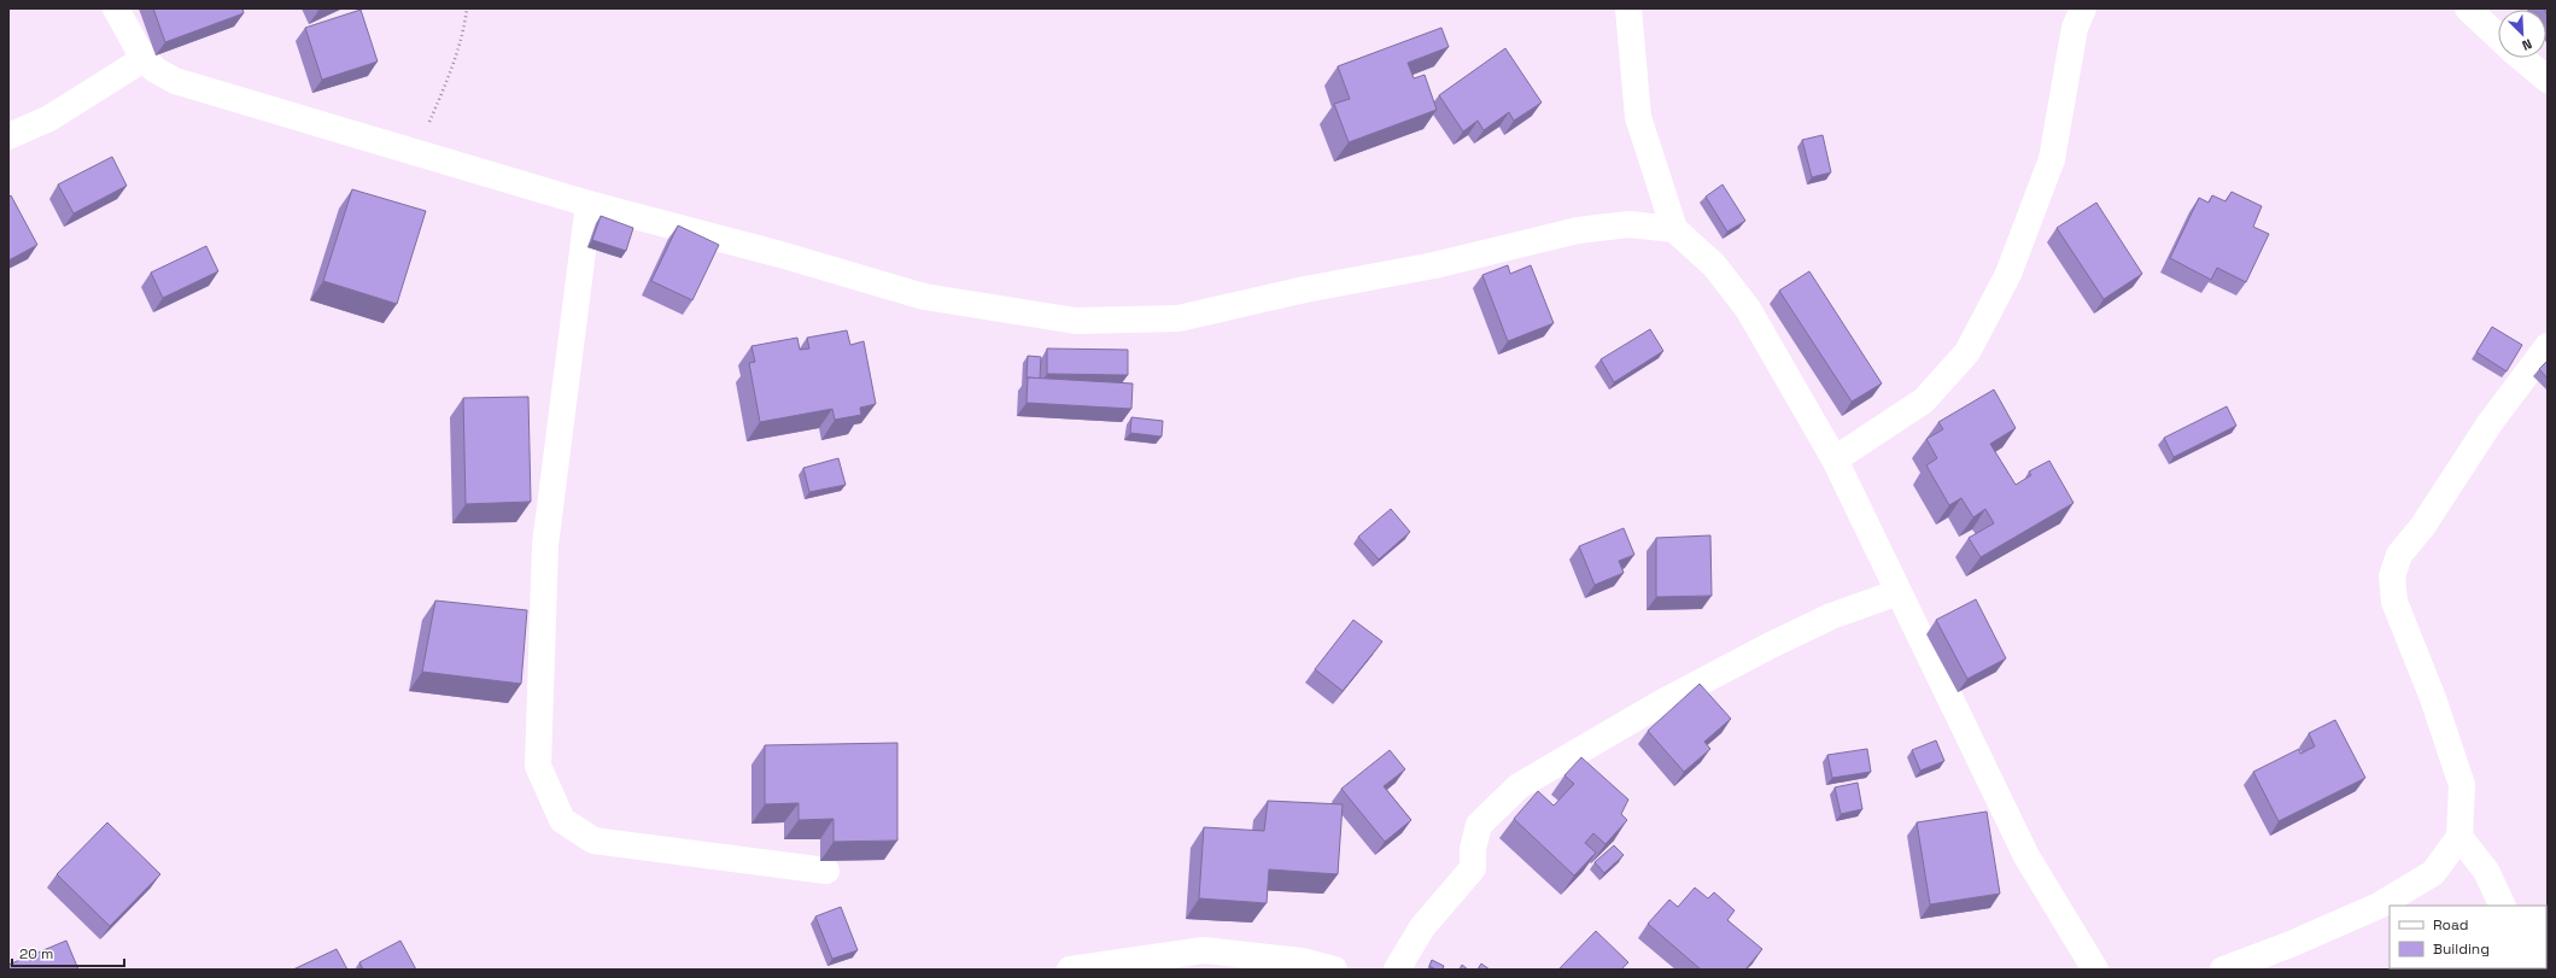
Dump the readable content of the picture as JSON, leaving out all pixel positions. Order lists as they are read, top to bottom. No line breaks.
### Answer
{"legend":["Road","Building"],"scale_bar":"20 m","north":"bottom right"}
